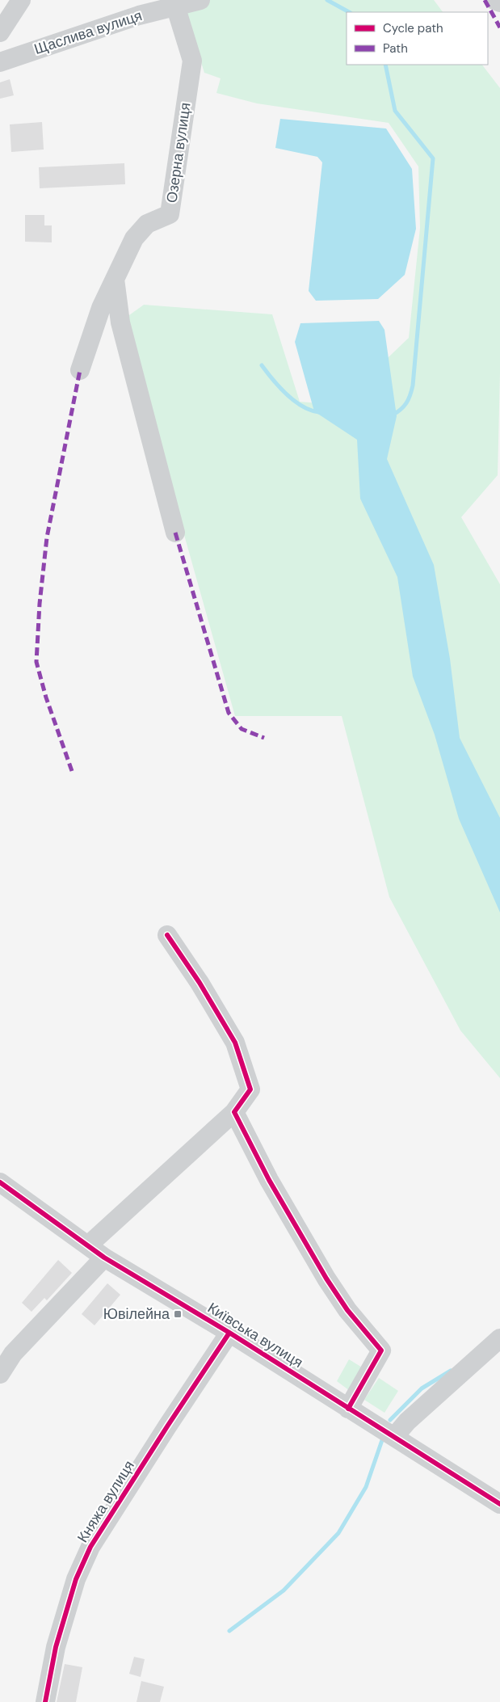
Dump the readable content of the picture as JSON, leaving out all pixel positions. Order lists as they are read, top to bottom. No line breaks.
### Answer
{"streets":{"street":["Щаслива вулиця","Озерна вулиця","Київська вулиця","Княжа вулиця"]},"crossings":[["Щаслива вулиця","Озерна вулиця"],["Київська вулиця","Княжа вулиця"]],"places":{"transit":["Ювілейна"]},"legend":["Cycle path","Path"]}
